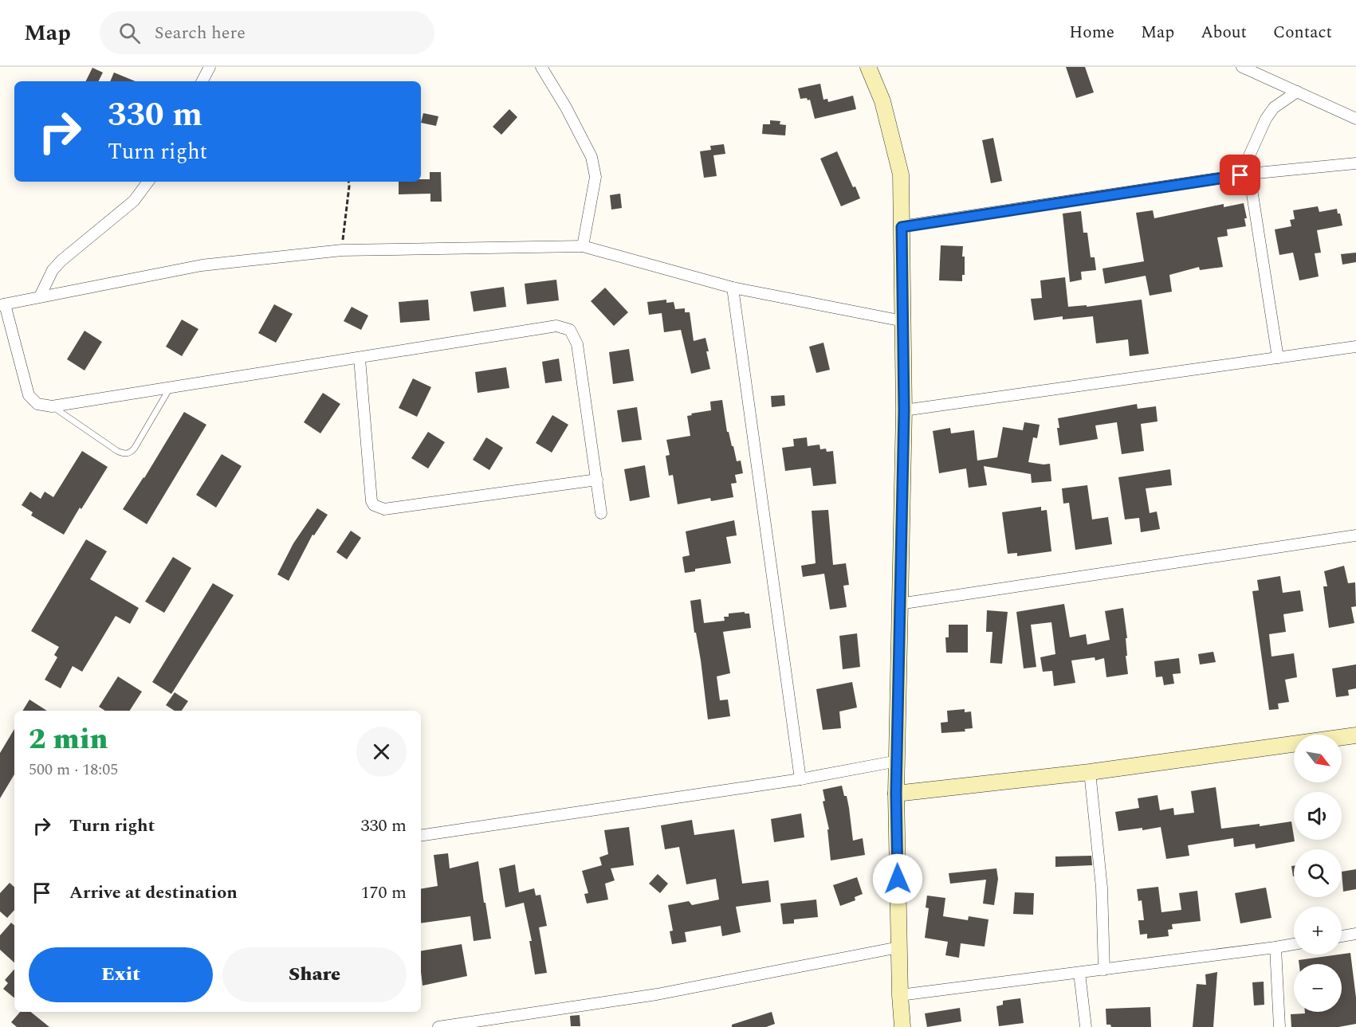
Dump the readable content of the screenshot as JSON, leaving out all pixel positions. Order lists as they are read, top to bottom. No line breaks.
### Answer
{"north":"bottom right","page":{"header":"Map","search":"Search here","nav":["Home","Map","About","Contact"],"turn":["330 m","Turn right"],"heading":["2 min","500 m · 18:05"],"map_buttons":["+","−"],"list":[{"name":"Turn right","value":"330 m"},{"name":"Arrive at destination","value":"170 m"}],"buttons":["Exit","Share"]}}
